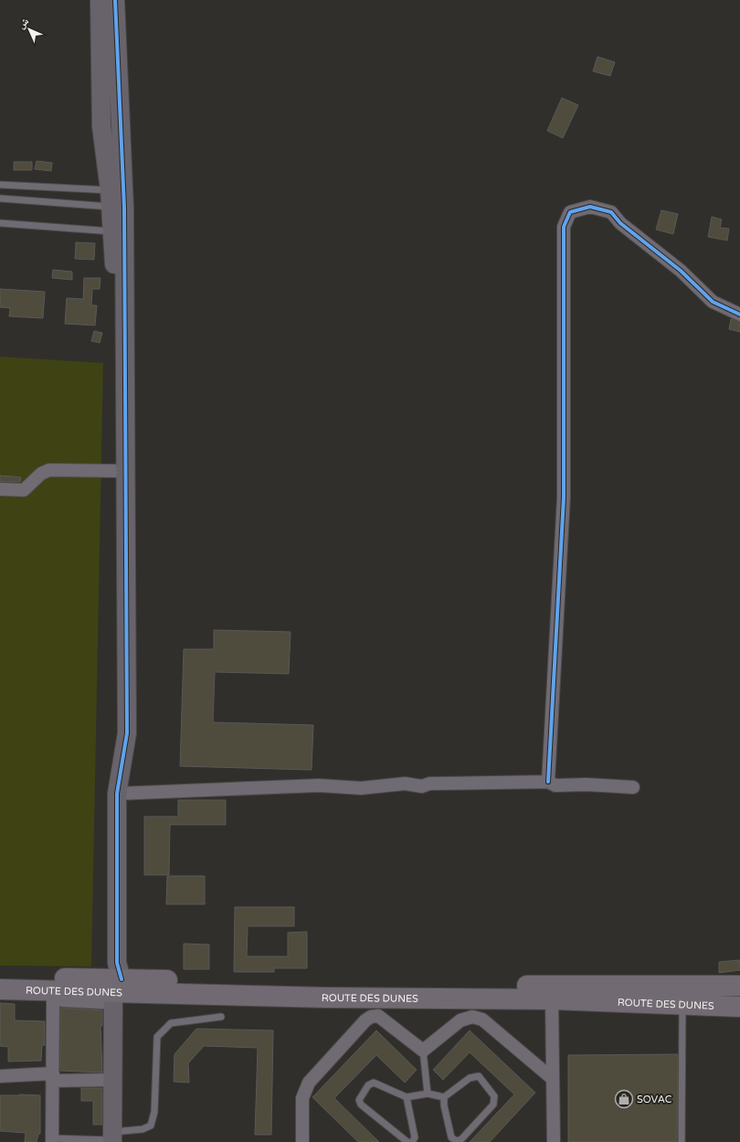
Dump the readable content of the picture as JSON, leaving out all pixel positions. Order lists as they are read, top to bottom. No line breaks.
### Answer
{"streets":{"main road":["ROUTE DES DUNES"]},"places":{"shop":["SOVAC"]},"north":"top left"}
